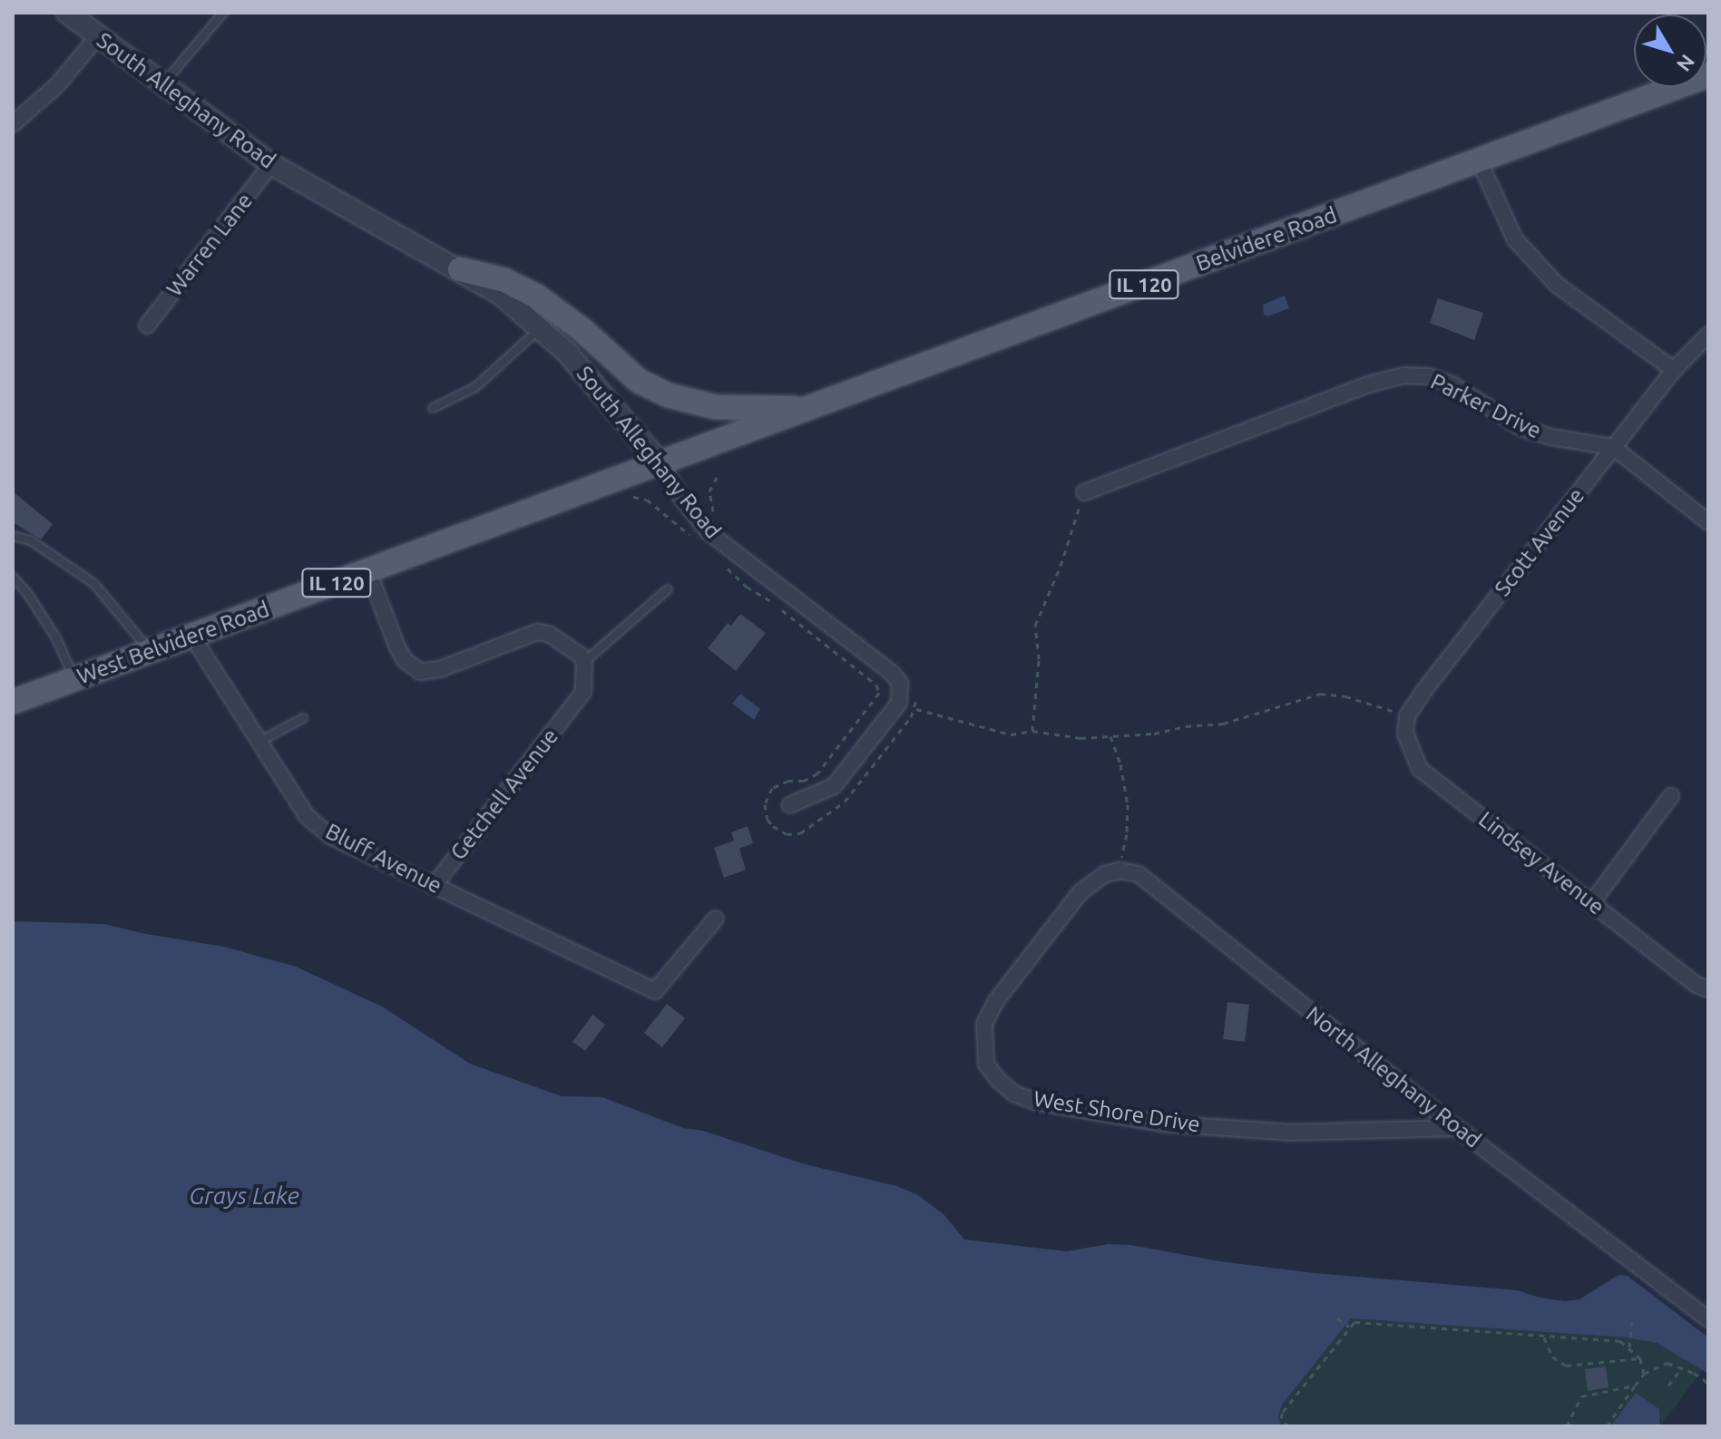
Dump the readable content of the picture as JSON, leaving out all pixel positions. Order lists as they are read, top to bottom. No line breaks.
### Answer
{"streets":{"main road":["Belvidere Road","IL 120","West Belvidere Road"],"street":["South Alleghany Road","Warren Lane","Parker Drive","Scott Avenue","Getchell Avenue","Bluff Avenue","Lindsey Avenue","North Alleghany Road","West Shore Drive"]},"crossings":[["South Alleghany Road","Belvidere Road"],["South Alleghany Road","Warren Lane"],["South Alleghany Road","West Belvidere Road"],["Belvidere Road","West Belvidere Road"],["Parker Drive","Scott Avenue"],["Scott Avenue","Lindsey Avenue"],["West Belvidere Road","Bluff Avenue"],["Getchell Avenue","Bluff Avenue"],["North Alleghany Road","West Shore Drive"]],"water":["Grays Lake"],"north":"bottom right"}
